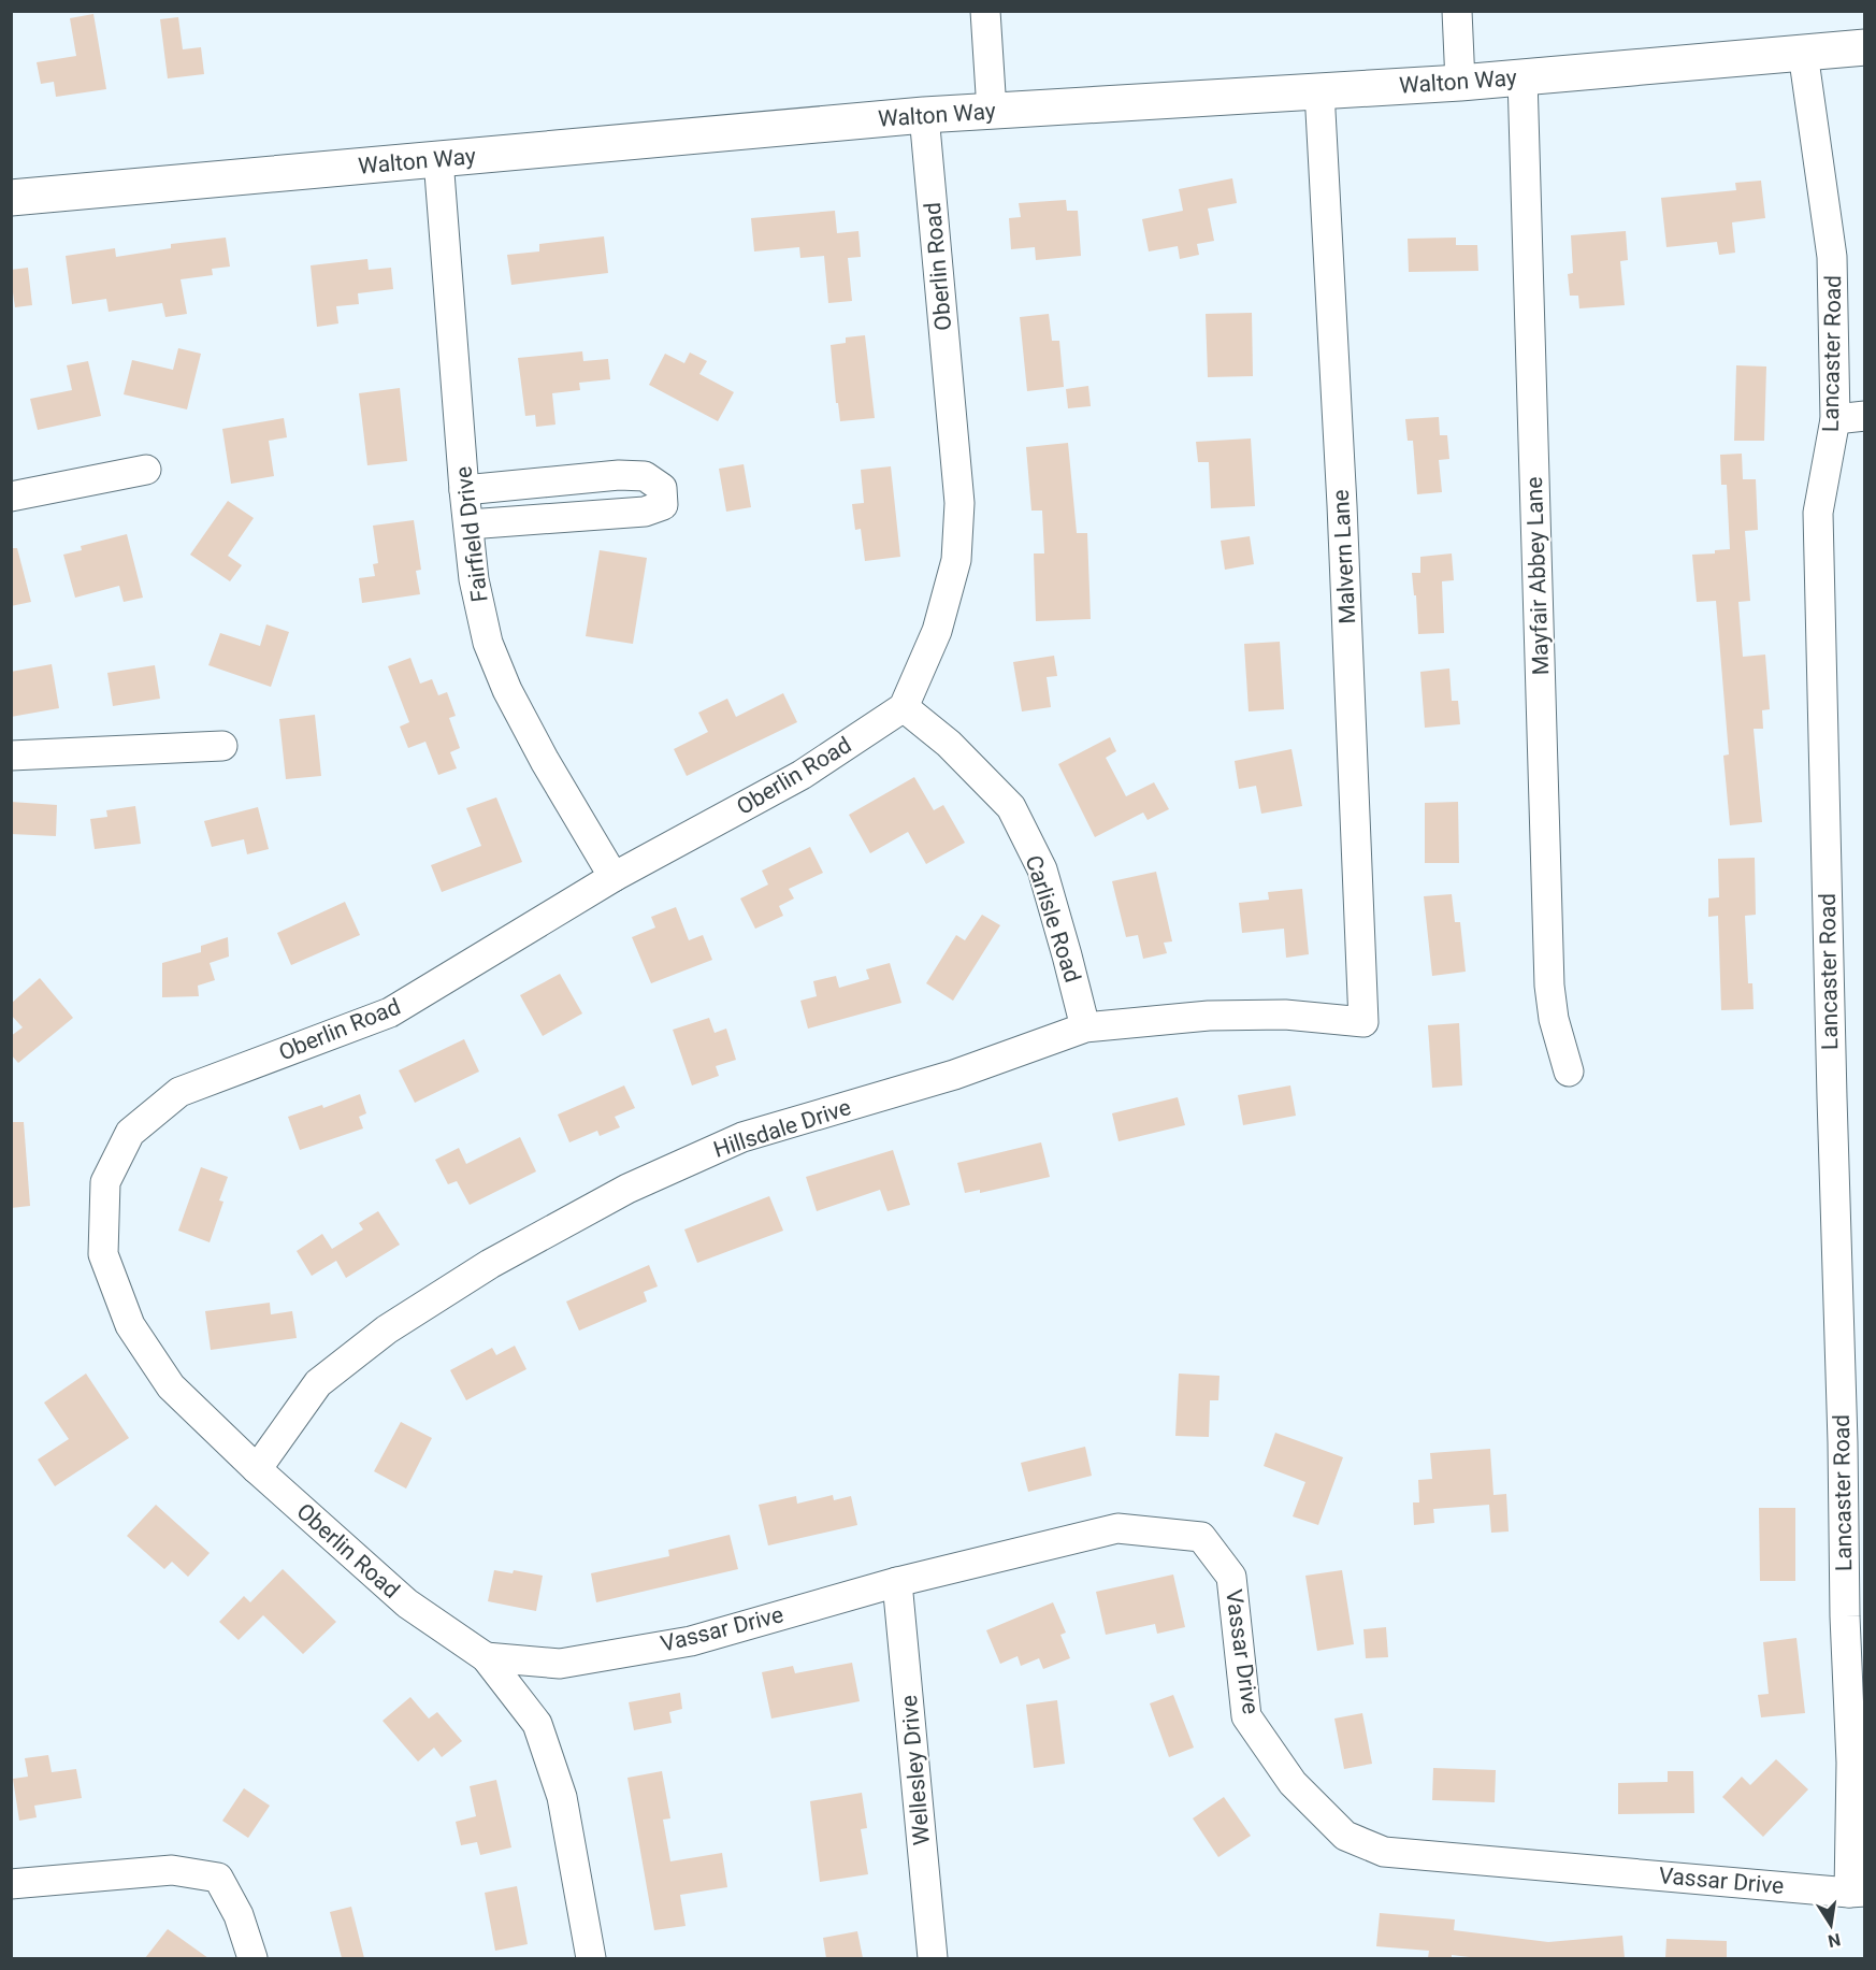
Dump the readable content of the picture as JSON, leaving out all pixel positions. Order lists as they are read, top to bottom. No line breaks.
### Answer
{"streets":{"main road":["Walton Way"],"street":["Oberlin Road","Lancaster Road","Fairfield Drive","Malvern Lane","Mayfair Abbey Lane","Carlisle Road","Hillsdale Drive","Vassar Drive","Wellesley Drive"]},"crossings":[["Walton Way","Oberlin Road"],["Walton Way","Lancaster Road"],["Walton Way","Fairfield Drive"],["Walton Way","Malvern Lane"],["Walton Way","Mayfair Abbey Lane"],["Oberlin Road","Fairfield Drive"],["Oberlin Road","Carlisle Road"],["Oberlin Road","Hillsdale Drive"],["Oberlin Road","Vassar Drive"],["Lancaster Road","Vassar Drive"],["Malvern Lane","Hillsdale Drive"],["Carlisle Road","Hillsdale Drive"],["Vassar Drive","Wellesley Drive"]],"north":"bottom"}
